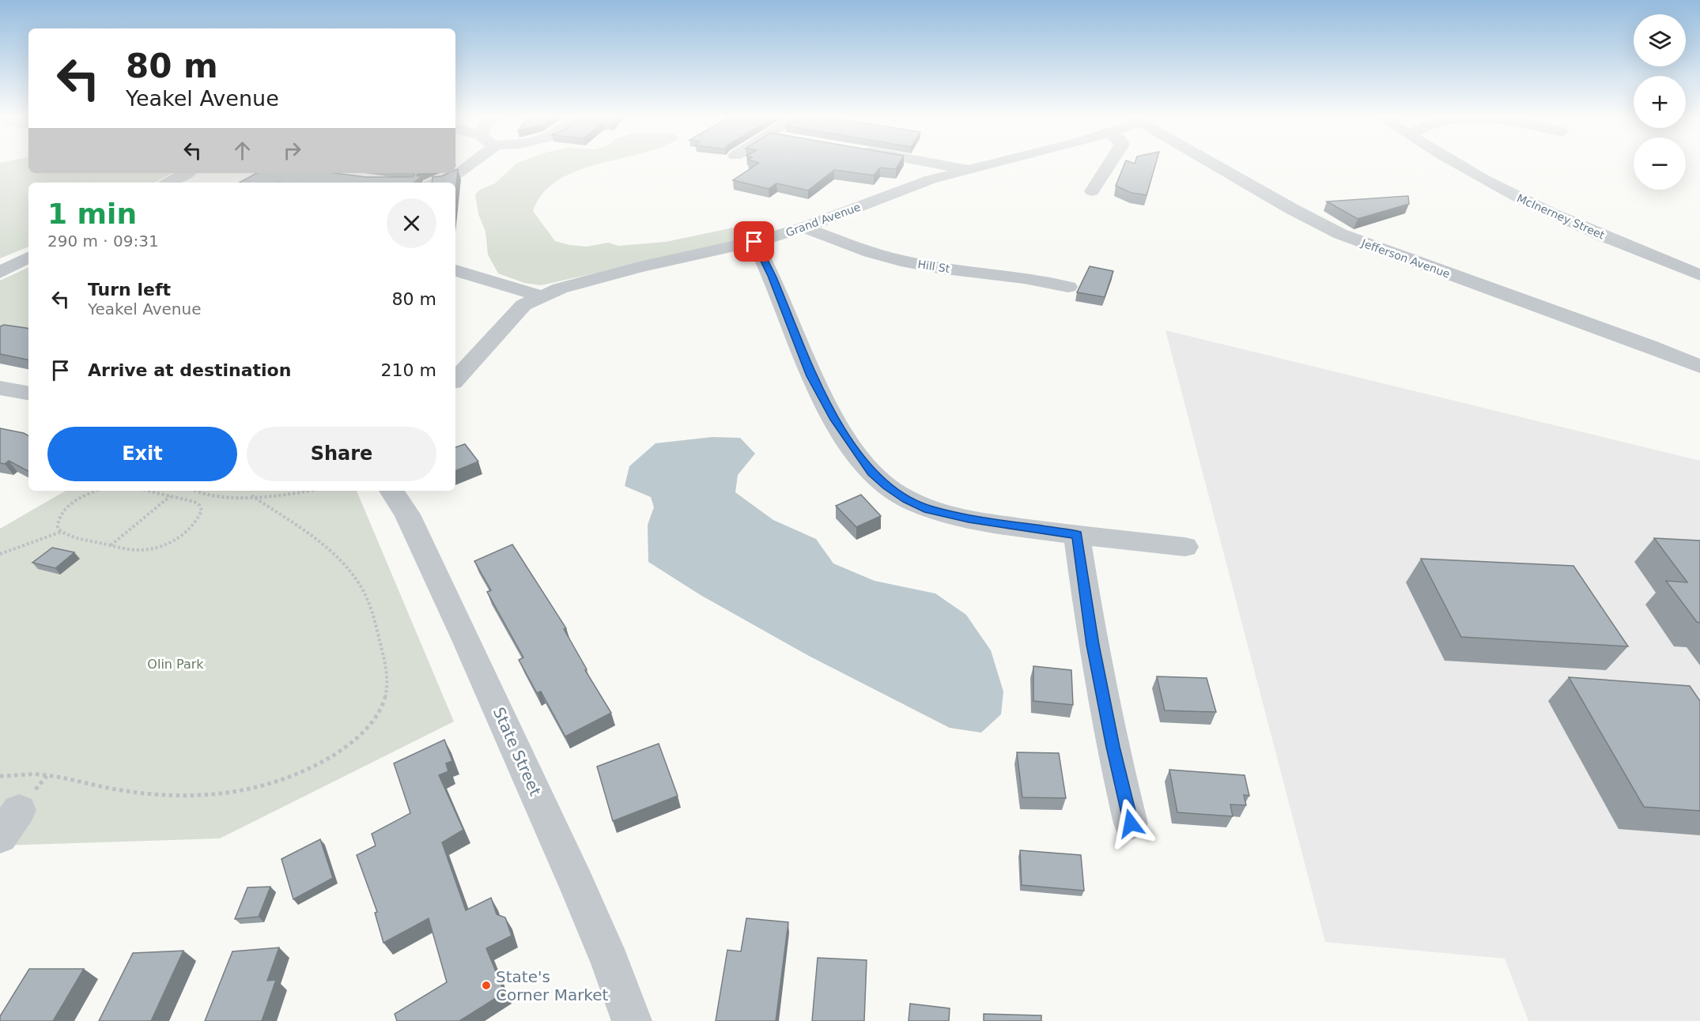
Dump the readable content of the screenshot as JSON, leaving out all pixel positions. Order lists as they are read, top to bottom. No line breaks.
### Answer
{"streets":{"street":["McInerney Street","Grand Avenue","Jefferson Avenue","Hill St","State Street"]},"crossings":[["Grand Avenue","Hill St"]],"parks":["Olin Park"],"places":["State's Corner Market"],"page":{"map_buttons":["+","−"],"turn":["80 m","Yeakel Avenue"],"heading":["1 min","290 m · 09:31"],"list":[{"name":"Turn left","note":"Yeakel Avenue","value":"80 m"},{"name":"Arrive at destination","value":"210 m"}],"buttons":["Exit","Share"]}}
